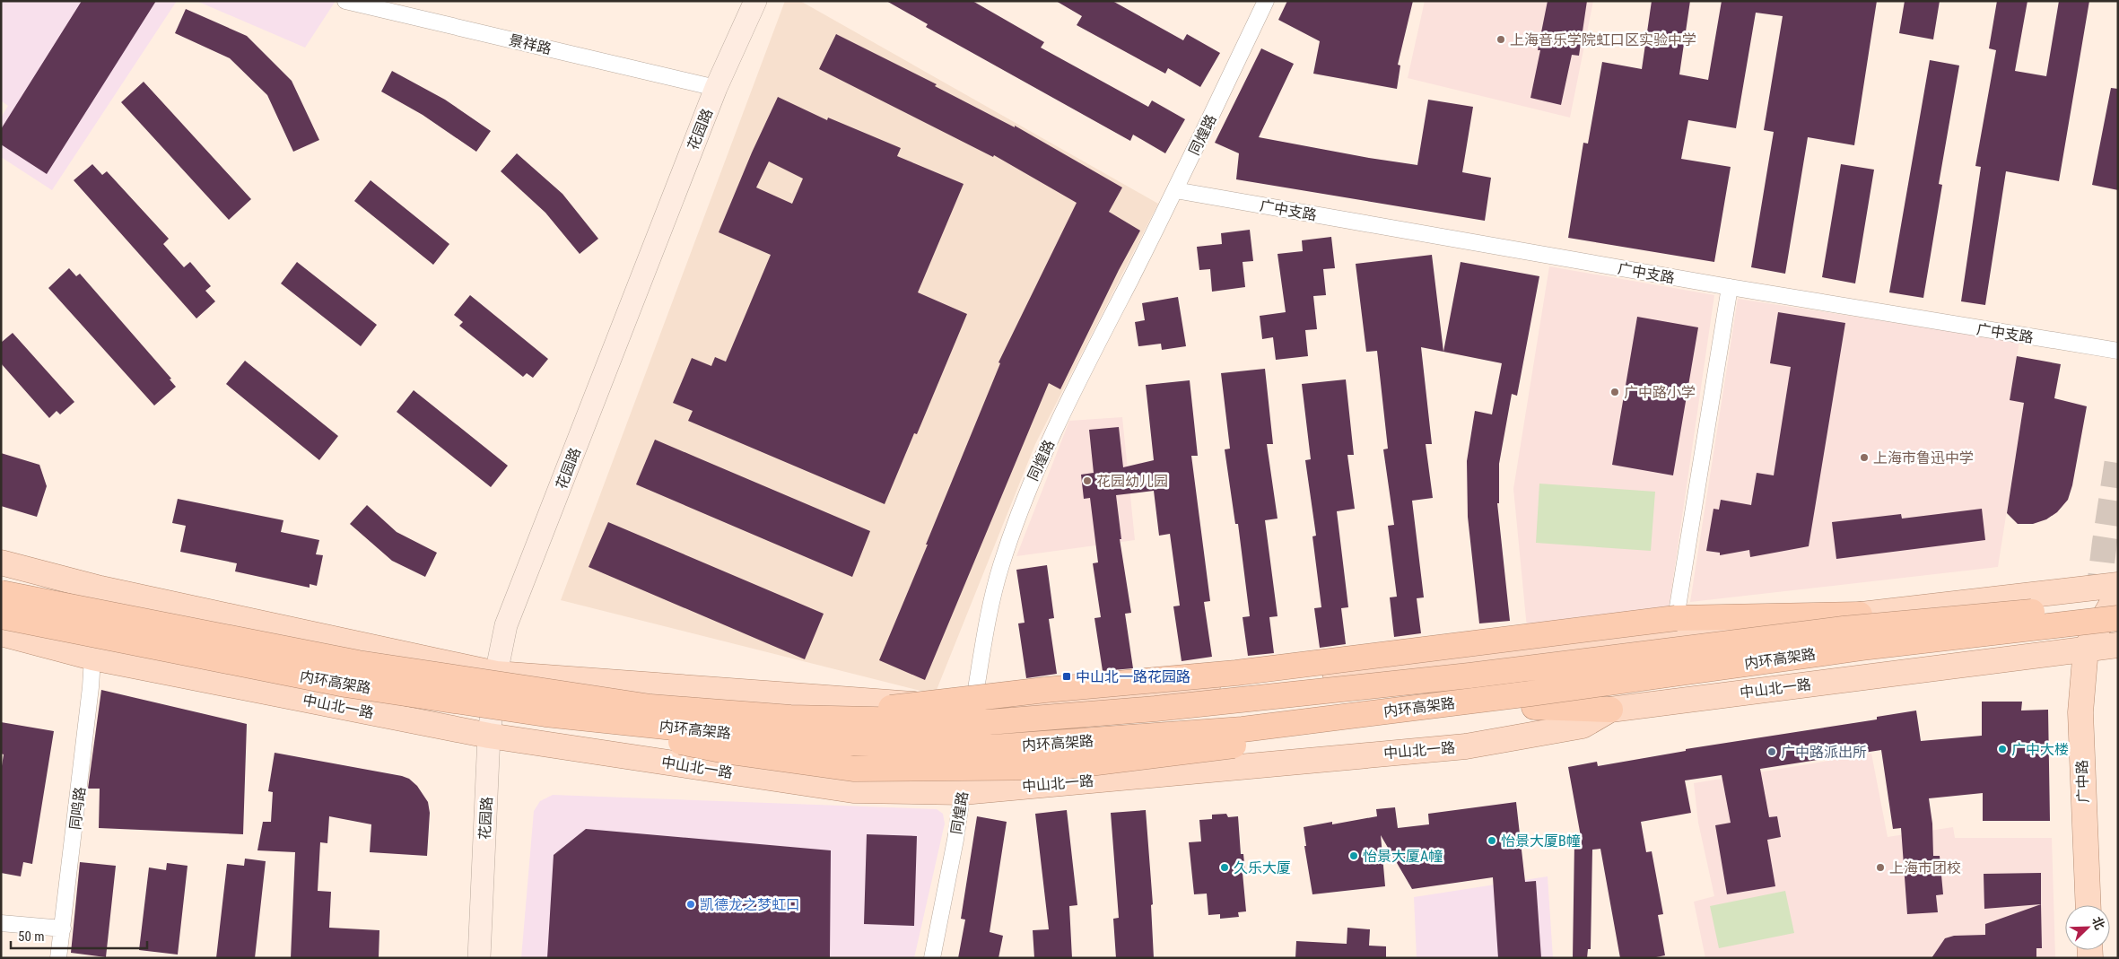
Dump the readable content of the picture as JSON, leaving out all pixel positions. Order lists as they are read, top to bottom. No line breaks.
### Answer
{"streets":{"highway":["内环高架路"],"main road":["花园路","中山北一路","广中路"],"street":["景祥路","同煌路","广中支路","同鸣路"]},"crossings":[["景祥路","花园路"],["花园路","中山北一路"],["同煌路","广中支路"],["同煌路","中山北一路"],["中山北一路","广中路"],["中山北一路","同鸣路"]],"places":{"other":["上海音乐学院虹口区实验中学","广中路小学","上海市鲁迅中学","花园幼儿园","广中大楼","广中路派出所","怡景大厦B幢","怡景大厦A幢","久乐大厦","上海市团校","凯德龙之梦虹口"],"transit":["中山北一路花园路"]},"scale_bar":"50 m","north":"top right"}
